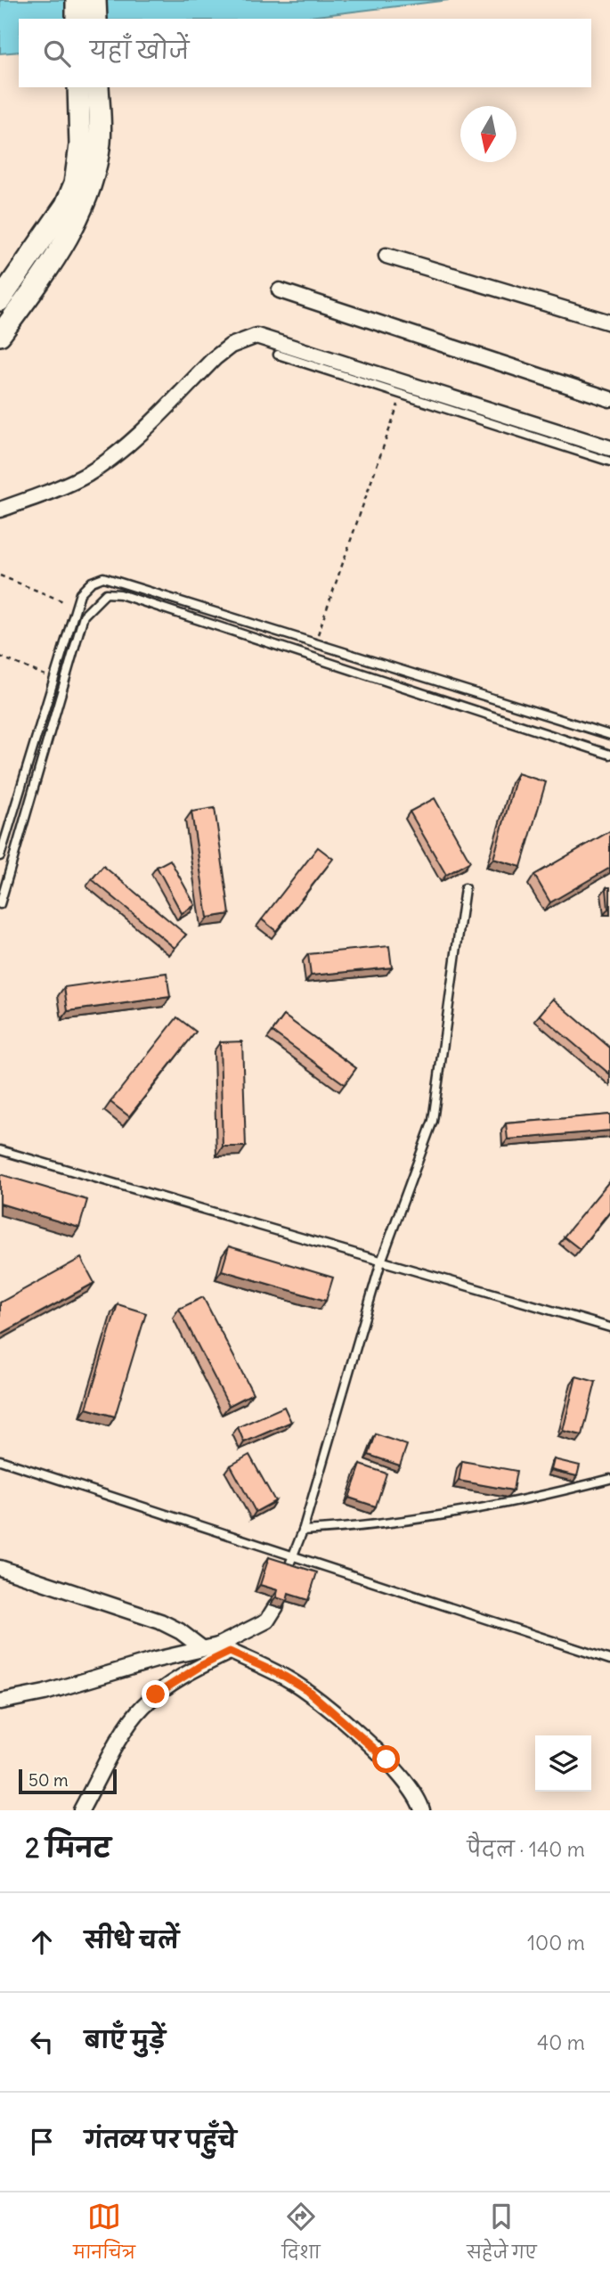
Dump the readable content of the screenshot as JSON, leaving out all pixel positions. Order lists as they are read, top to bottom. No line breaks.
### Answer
{"scale_bar":"50 m","north":"bottom","page":{"search":"यहाँ खोजें","scale":"50 m","heading":["2 मिनट","पैदल · 140 m"],"list":[["सीधे चलें","100 m"],["बाएँ मुड़ें","40 m"],"गंतव्य पर पहुँचे"],"nav":["मानचित्र","दिशा","सहेजे गए"]}}
